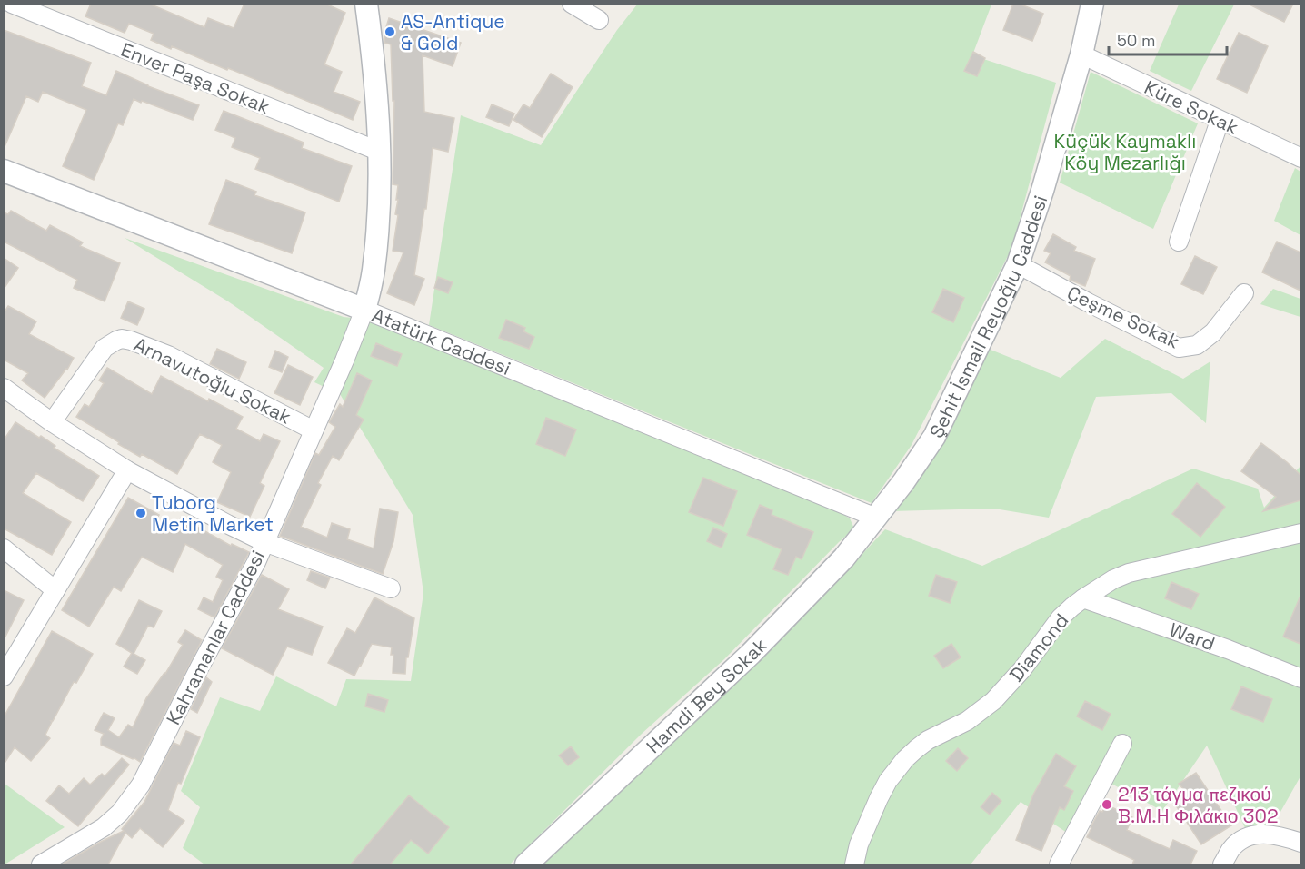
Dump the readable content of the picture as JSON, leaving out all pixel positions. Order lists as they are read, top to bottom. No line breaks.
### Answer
{"streets":{"street":["Enver Paşa Sokak","Küre Sokak","Şehit İsmail Reyoğlu Caddesi","Çeşme Sokak","Atatürk Caddesi","Arnavutoğlu Sokak","Ward","Kahramanlar Caddesi","Diamond","Hamdi Bey Sokak"]},"crossings":[["Küre Sokak","Şehit İsmail Reyoğlu Caddesi"],["Şehit İsmail Reyoğlu Caddesi","Çeşme Sokak"],["Şehit İsmail Reyoğlu Caddesi","Atatürk Caddesi"],["Şehit İsmail Reyoğlu Caddesi","Hamdi Bey Sokak"],["Atatürk Caddesi","Kahramanlar Caddesi"],["Atatürk Caddesi","Hamdi Bey Sokak"],["Arnavutoğlu Sokak","Kahramanlar Caddesi"],["Ward","Diamond"]],"parks":["Küçük Kaymaklı Köy Mezarlığı"],"places":["AS-Antique & Gold","Tuborg Metin Market","213 τάγμα πεζικού B.M.H Φιλάκιο 302"],"scale_bar":"50 m"}
